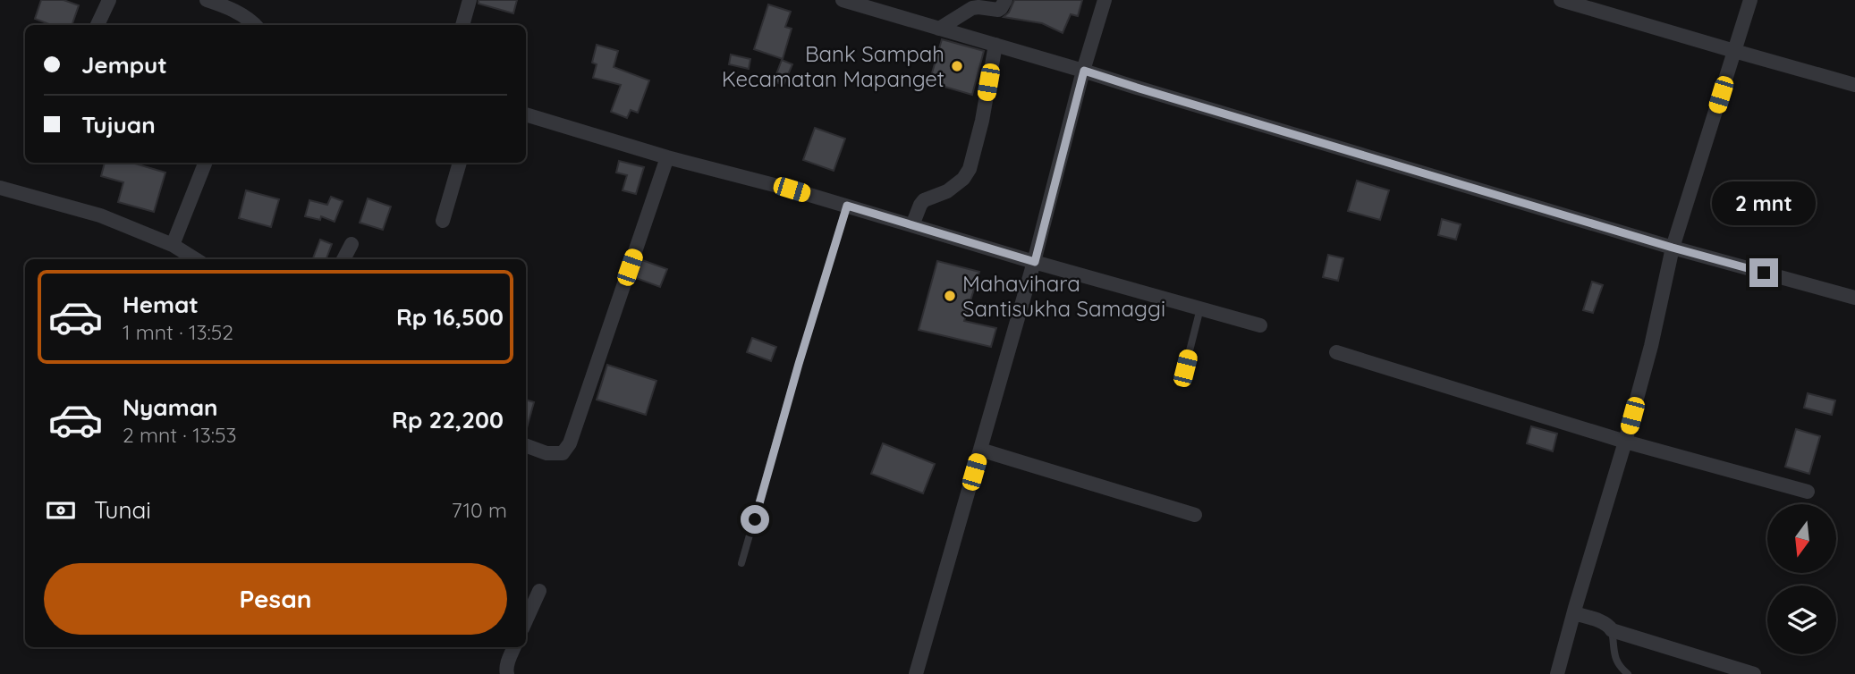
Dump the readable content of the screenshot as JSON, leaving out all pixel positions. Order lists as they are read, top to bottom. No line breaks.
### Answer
{"places":["Bank Sampah Kecamatan Mapanget","Mahavihara Santisukha Samaggi"],"north":"bottom","page":{"banner":["Jemput","Tujuan"],"bubble":"2 mnt","list":[{"name":"Hemat","note":"1 mnt · 13:52","value":"Rp 16,500"},{"name":"Nyaman","note":"2 mnt · 13:53","value":"Rp 22,200"}],"pay":["Tunai","710 m"],"buttons":"Pesan"}}
